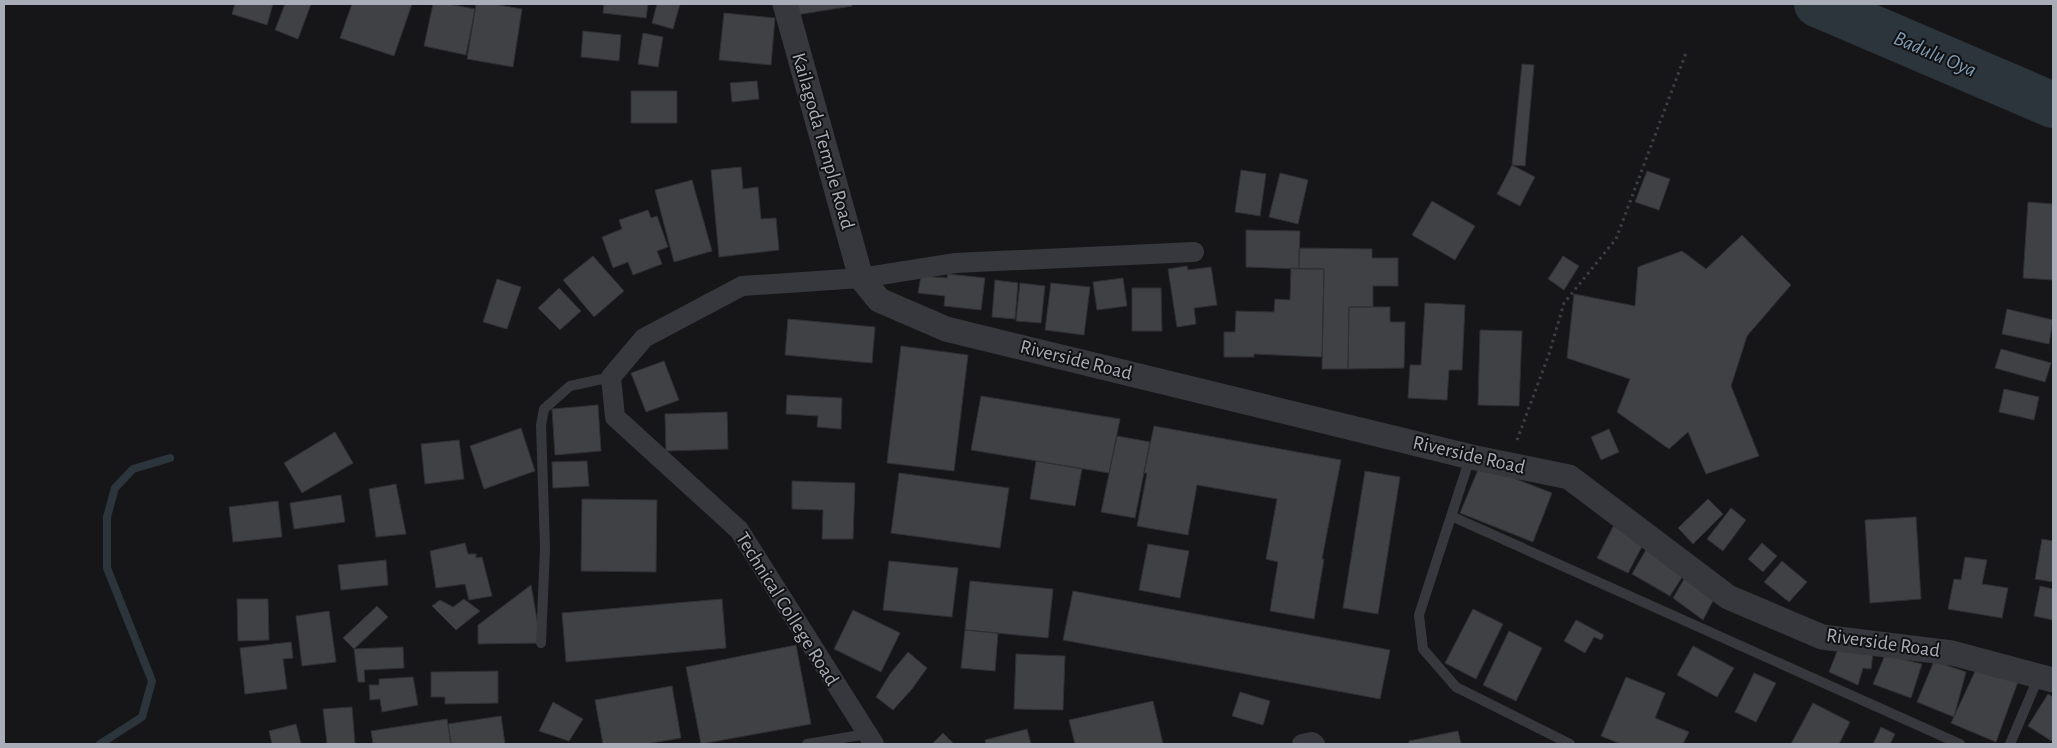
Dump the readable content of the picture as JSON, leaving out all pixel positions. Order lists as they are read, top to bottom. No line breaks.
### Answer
{"streets":{"street":["Kailagoda Temple Road","Riverside Road","Technical College Road"]},"crossings":[["Kailagoda Temple Road","Riverside Road"]],"water":["Badulu Oya"]}
